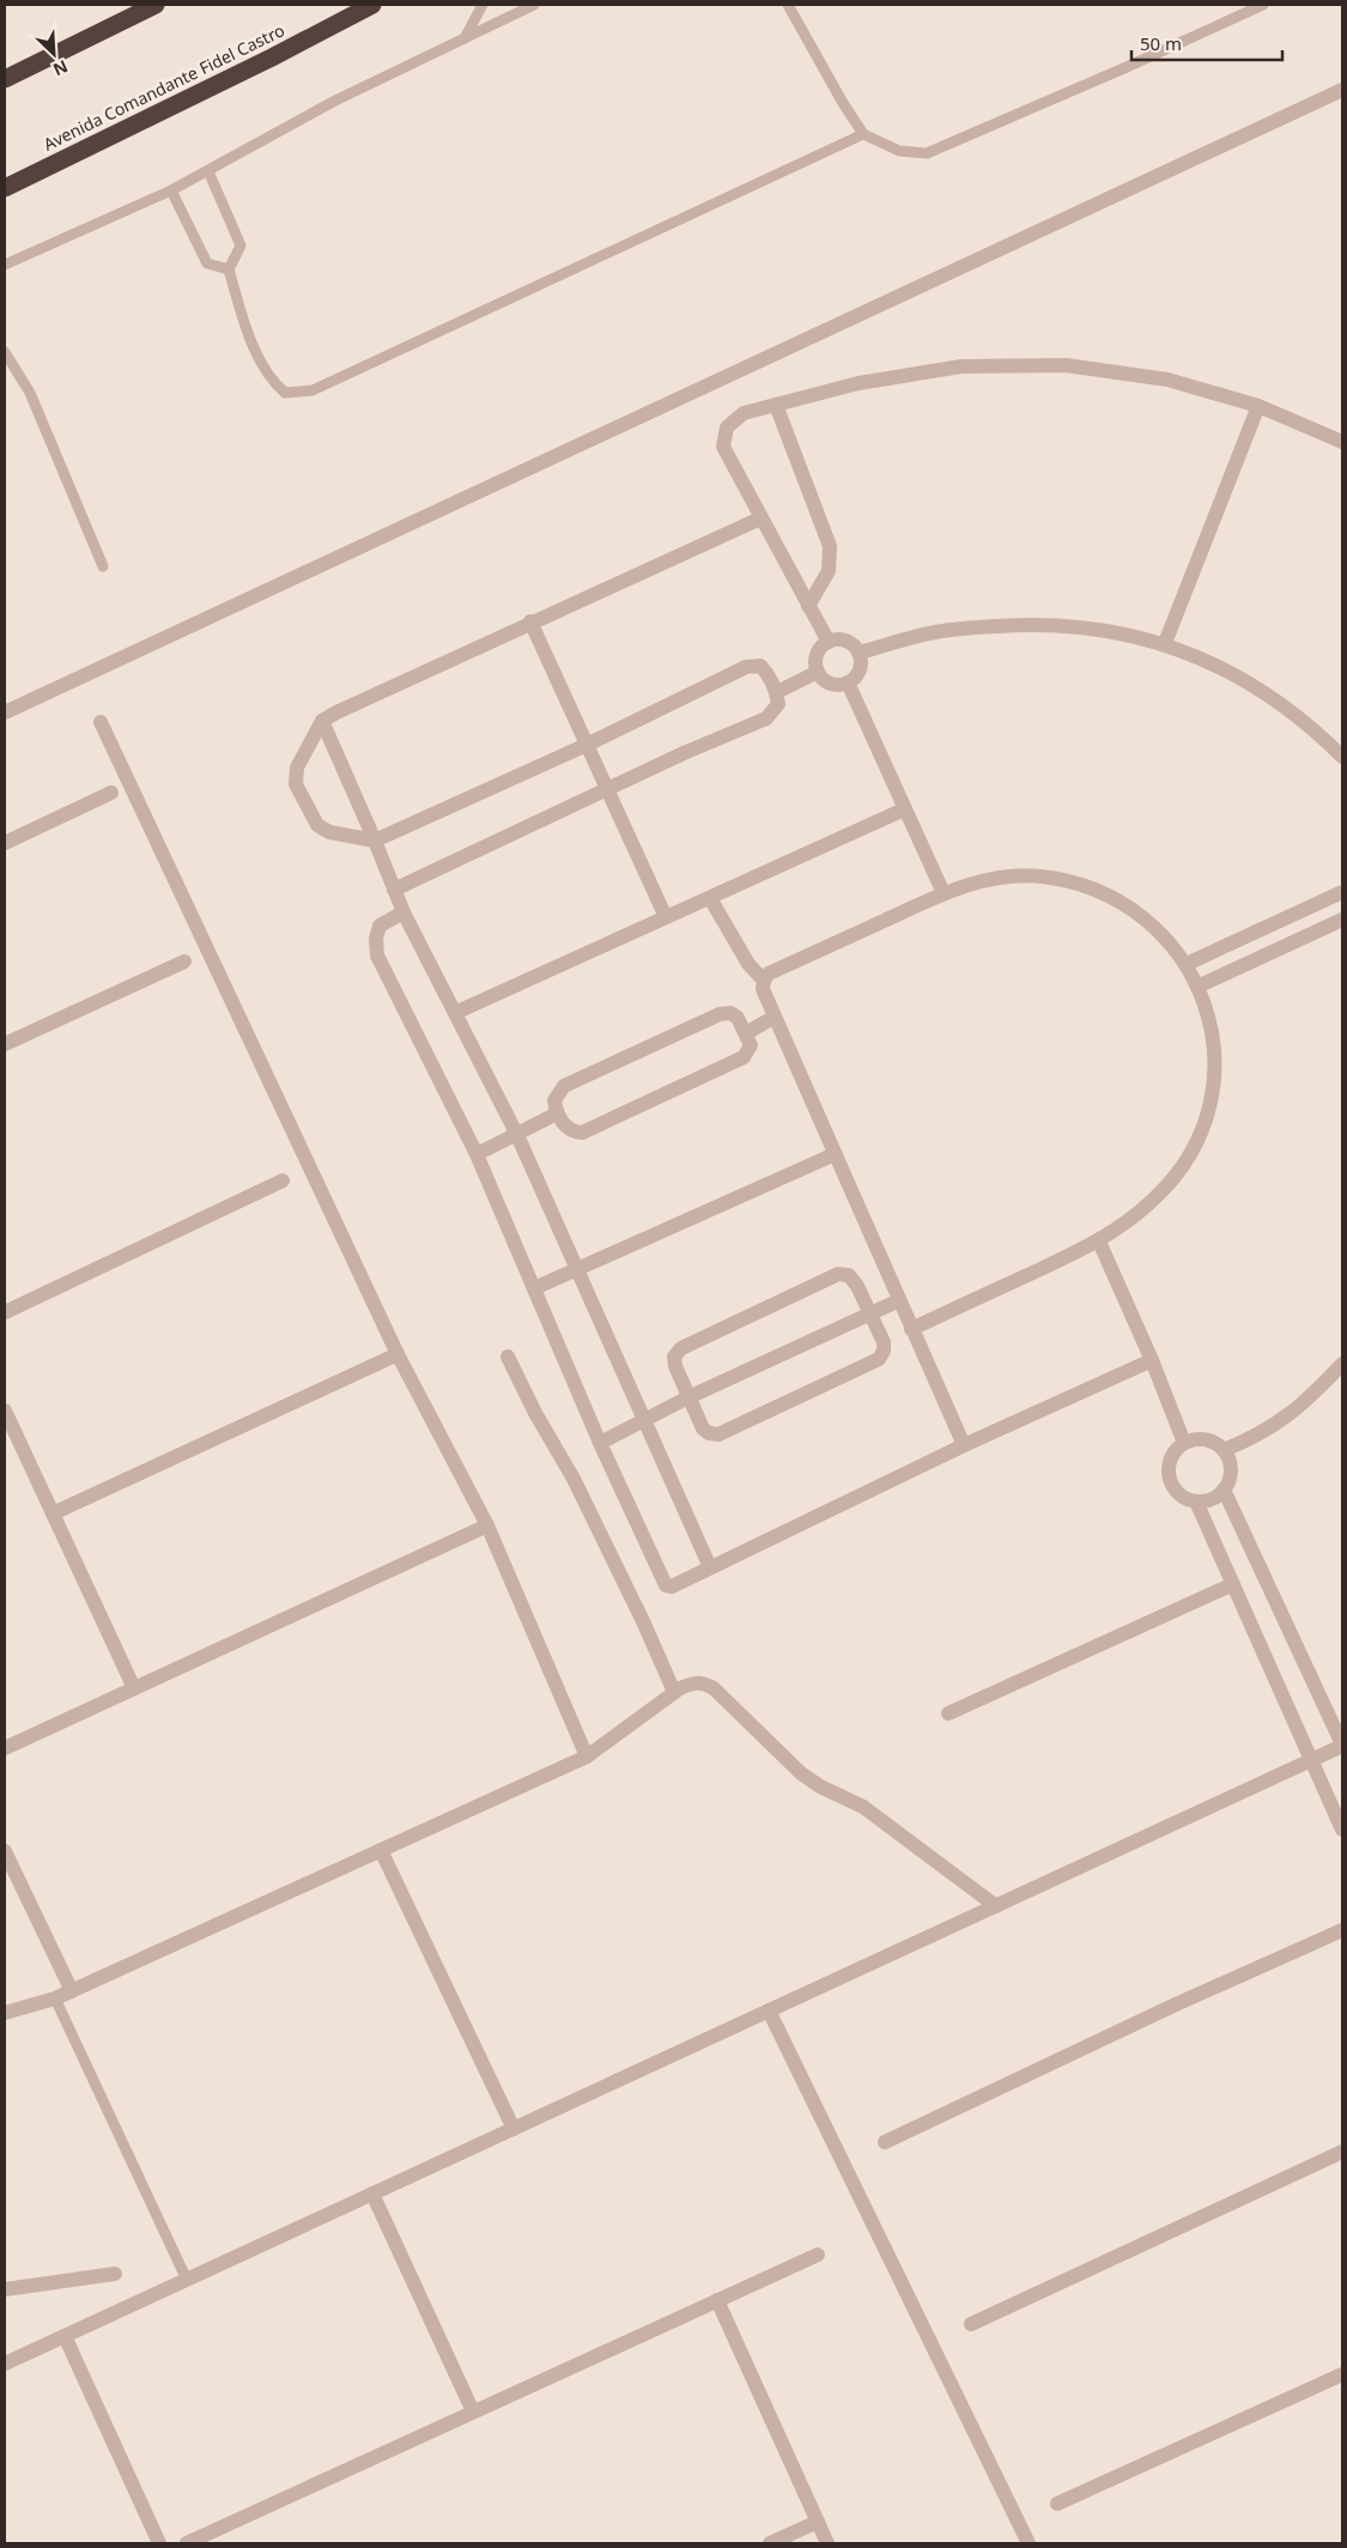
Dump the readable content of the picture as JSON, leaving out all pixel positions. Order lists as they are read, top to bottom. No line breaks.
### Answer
{"streets":{"highway":["Avenida Comandante Fidel Castro"]},"scale_bar":"50 m","north":"bottom right"}
